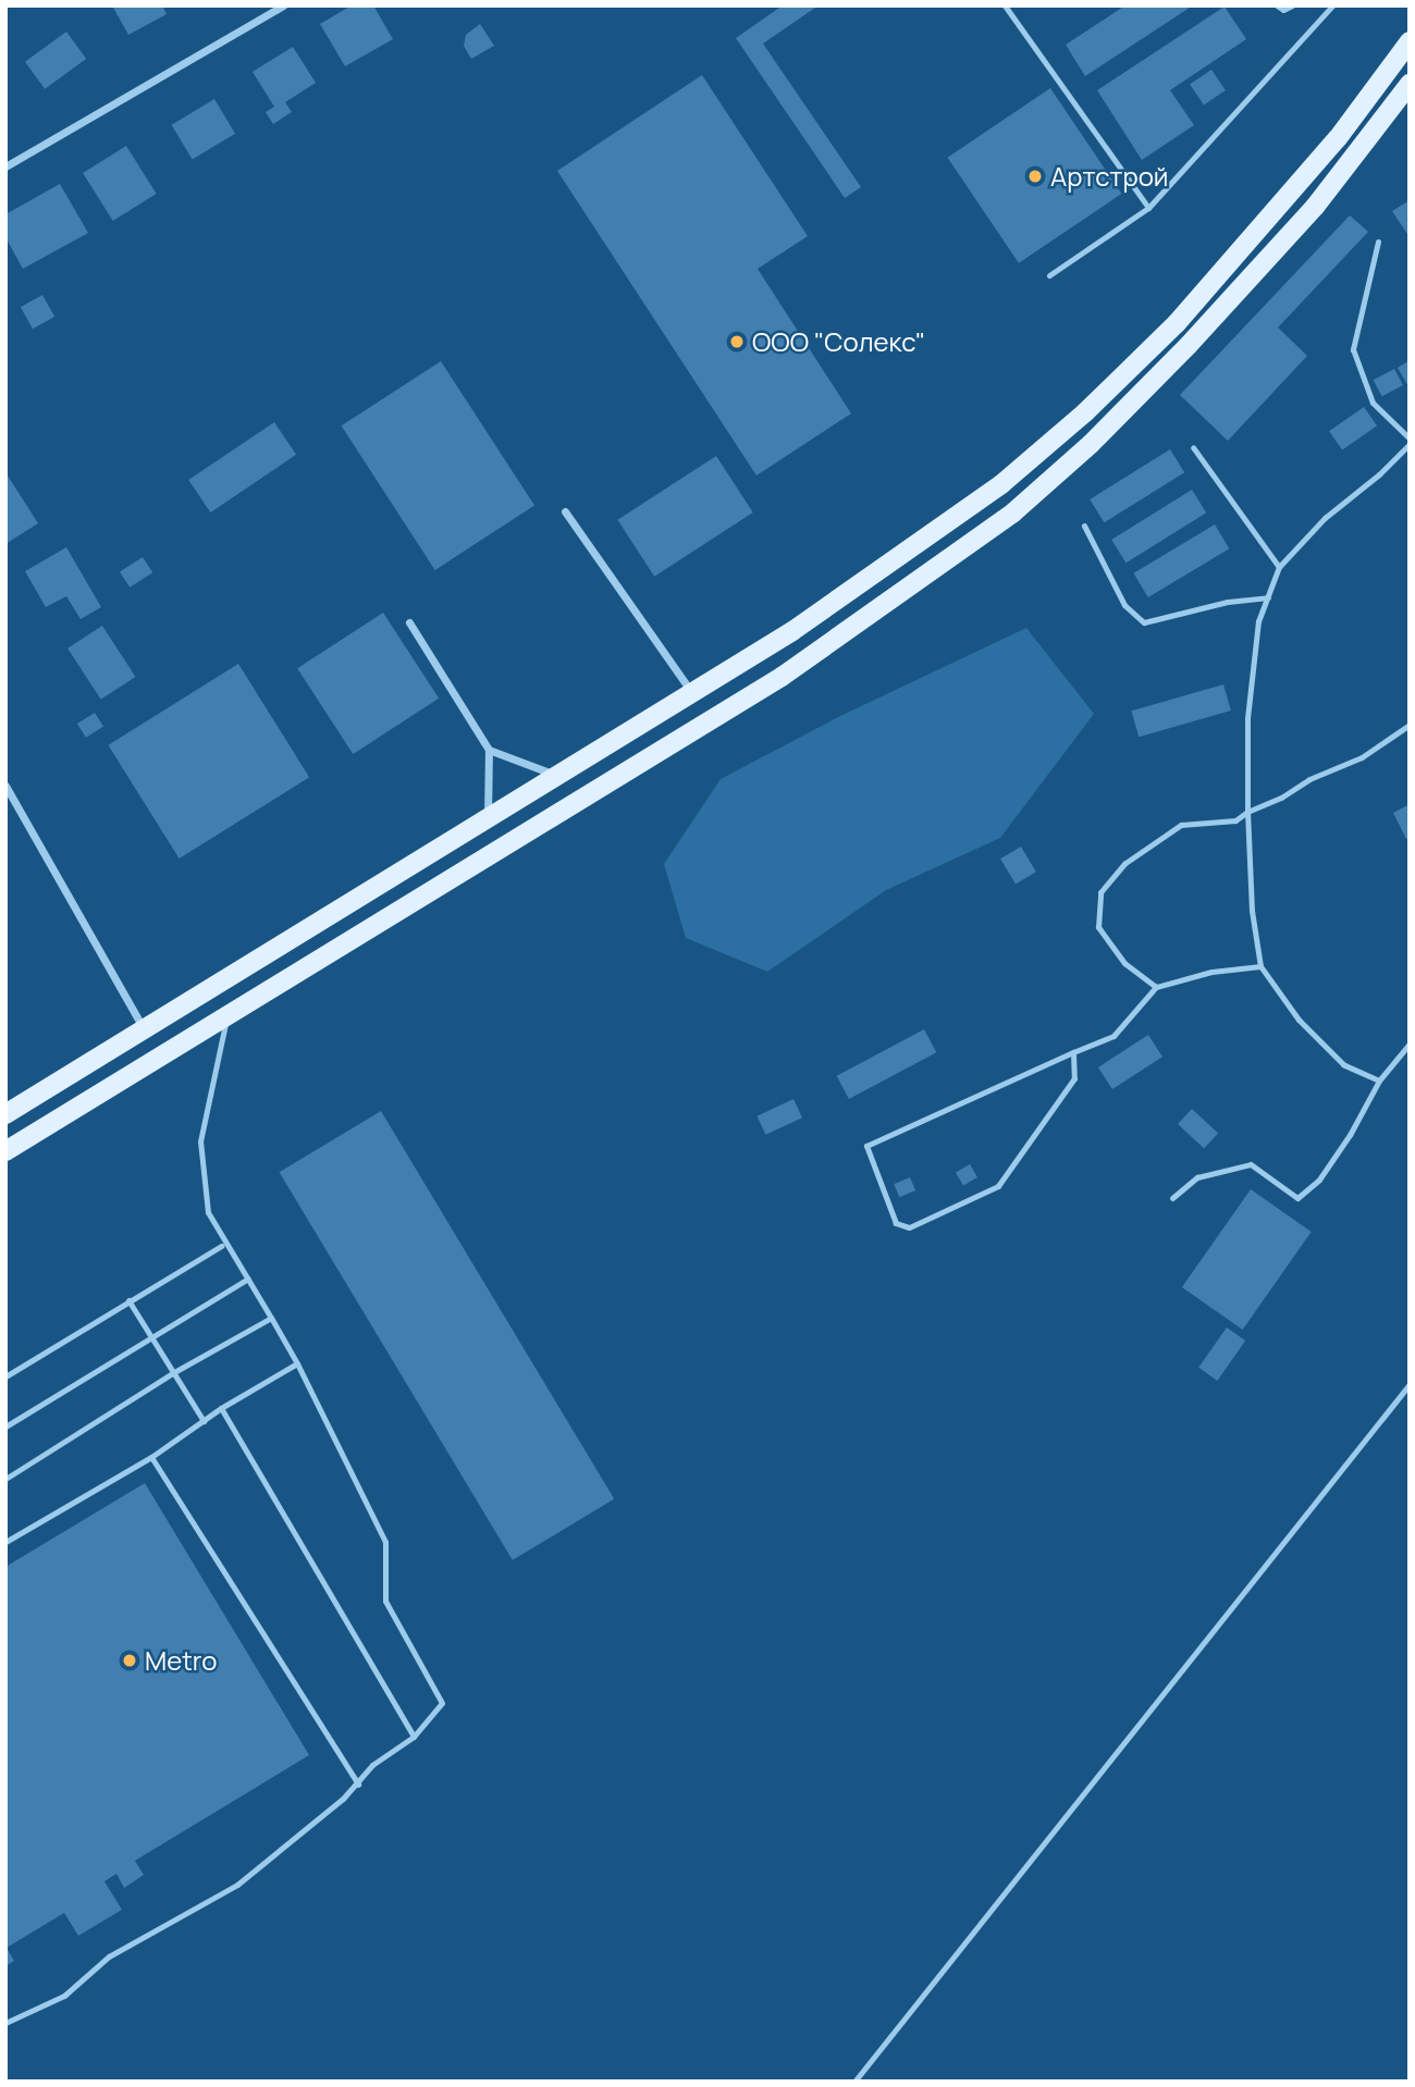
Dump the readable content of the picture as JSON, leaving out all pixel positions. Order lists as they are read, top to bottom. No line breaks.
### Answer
{"places":["Артстрой","ООО \"Солекс\"","Metro"]}
